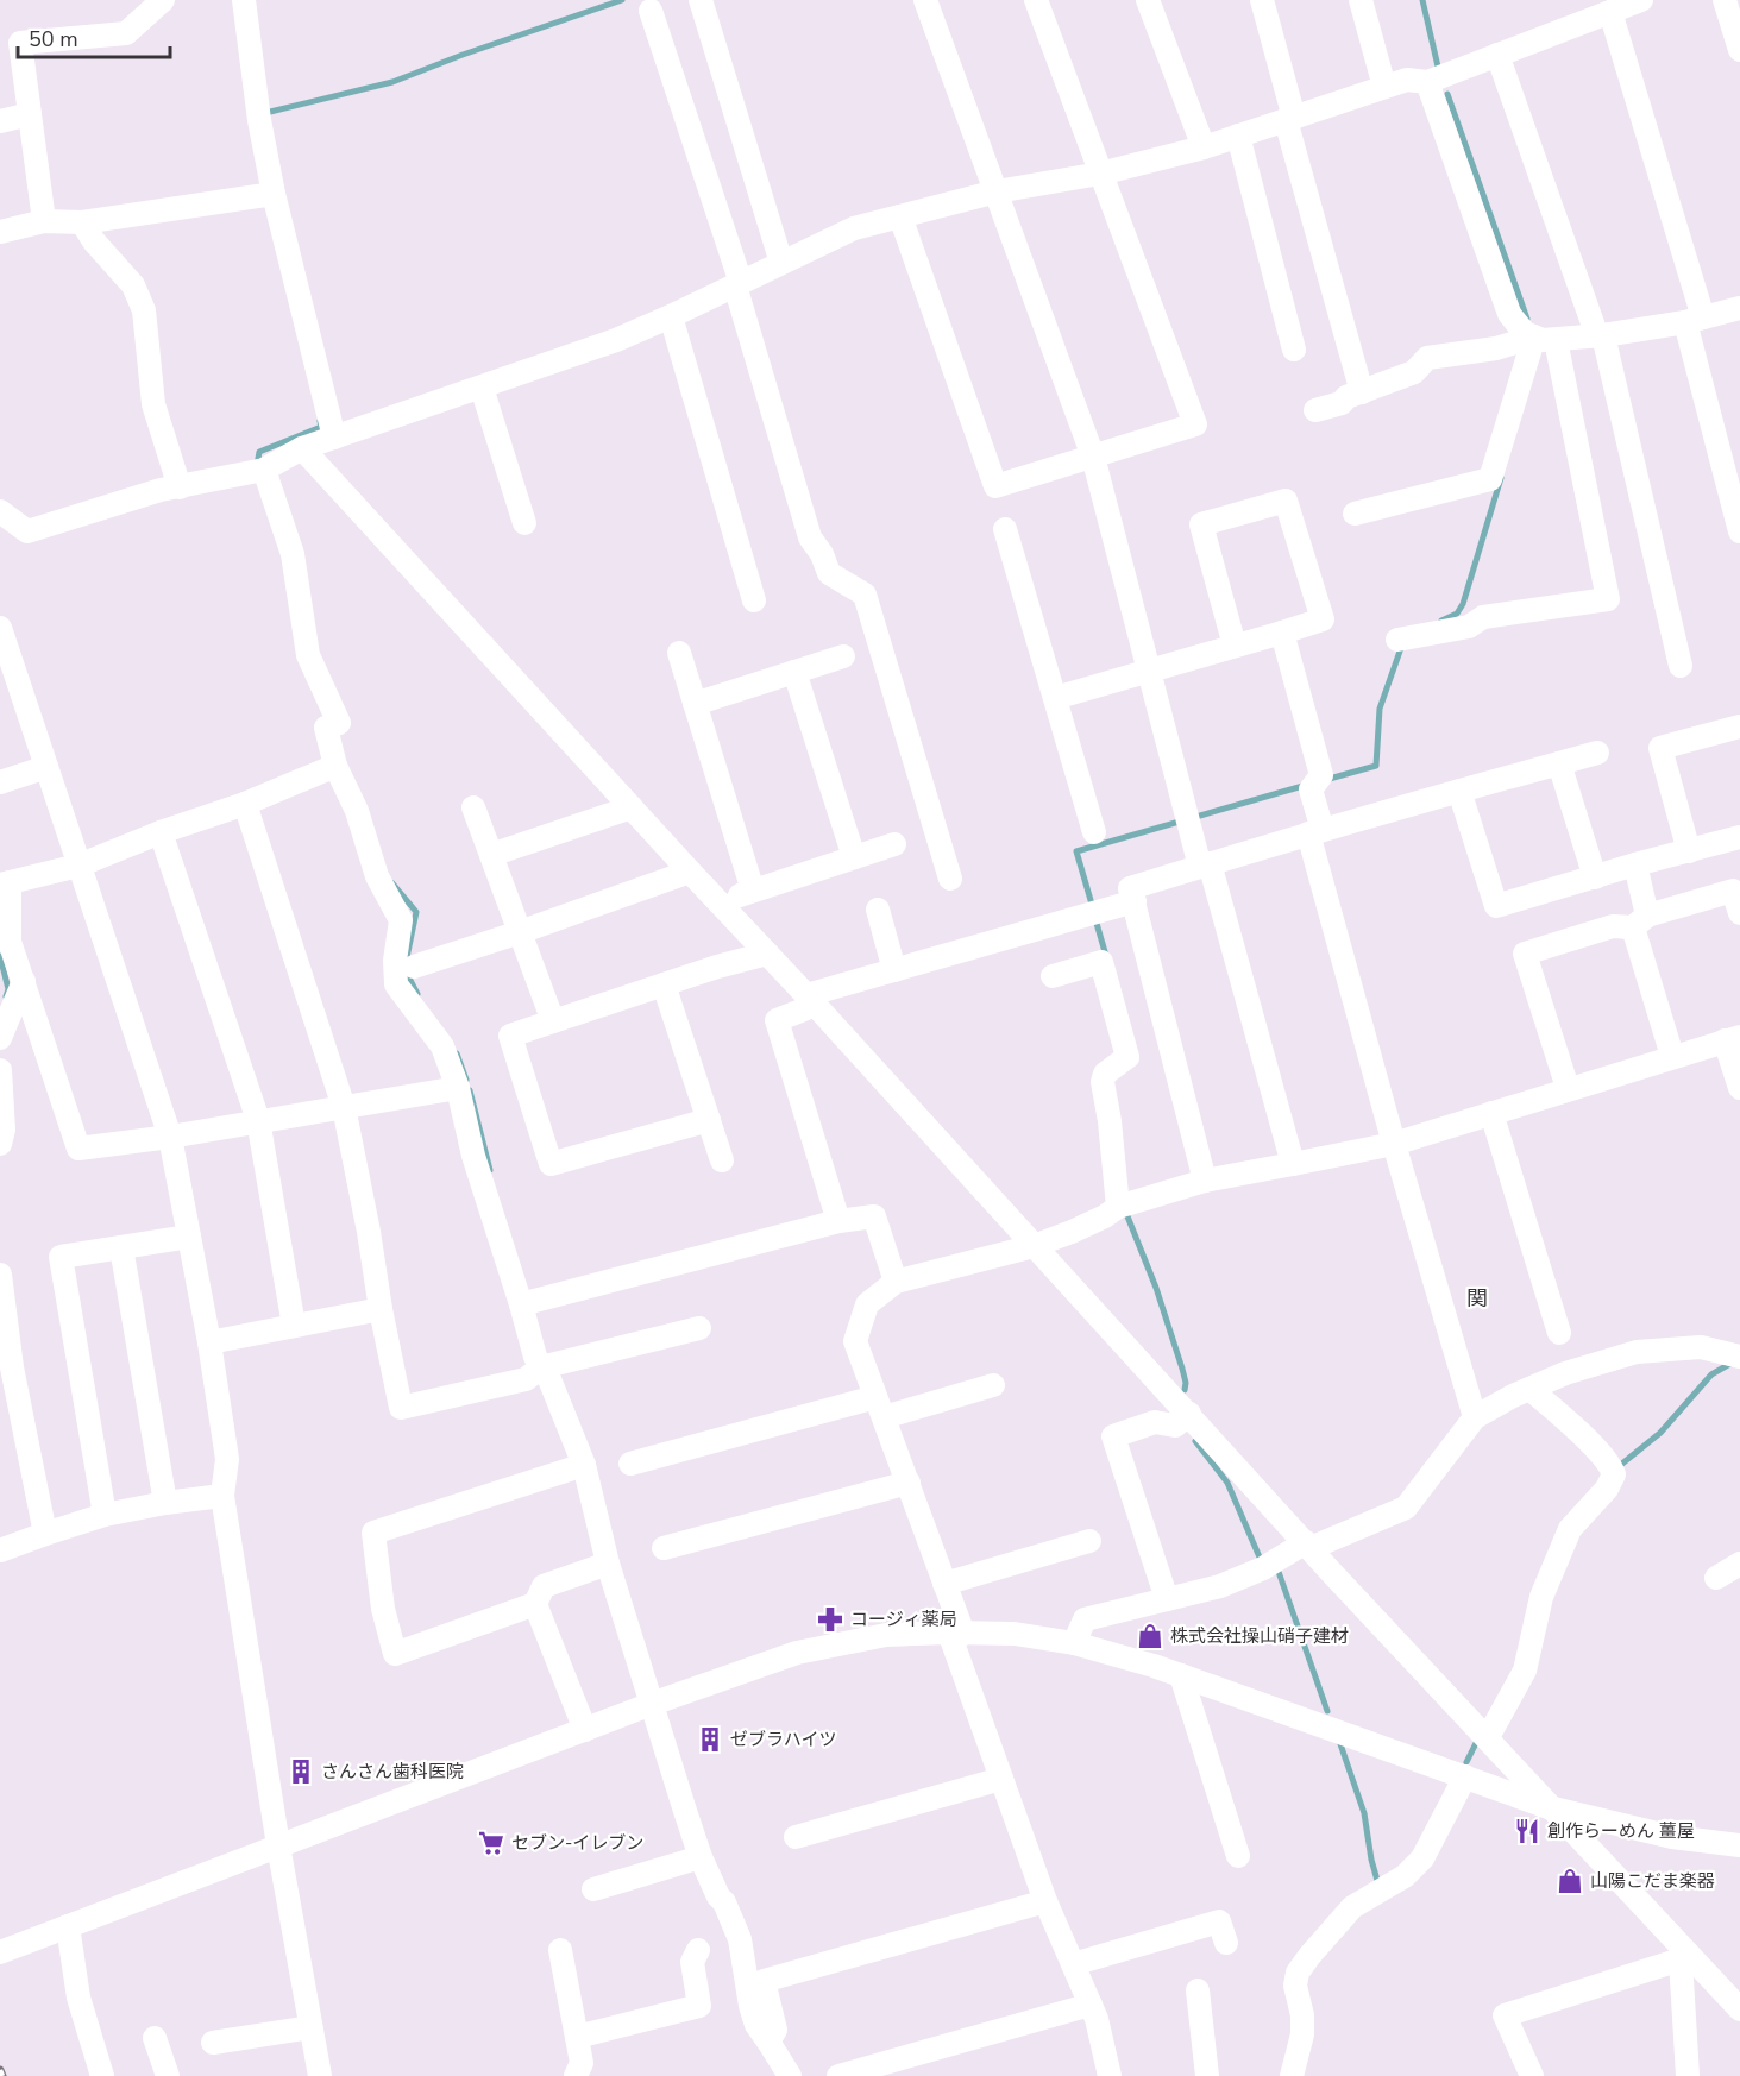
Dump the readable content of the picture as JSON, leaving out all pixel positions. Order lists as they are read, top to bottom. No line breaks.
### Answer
{"districts":["関"],"places":{"pharmacy":["コージィ薬局"],"shop":["株式会社操山硝子建材","山陽こだま楽器"],"building":["ゼブラハイツ","さんさん歯科医院"],"restaurant":["創作らーめん 薑屋"],"supermarket":["セブン-イレブン"]},"scale_bar":"50 m"}
